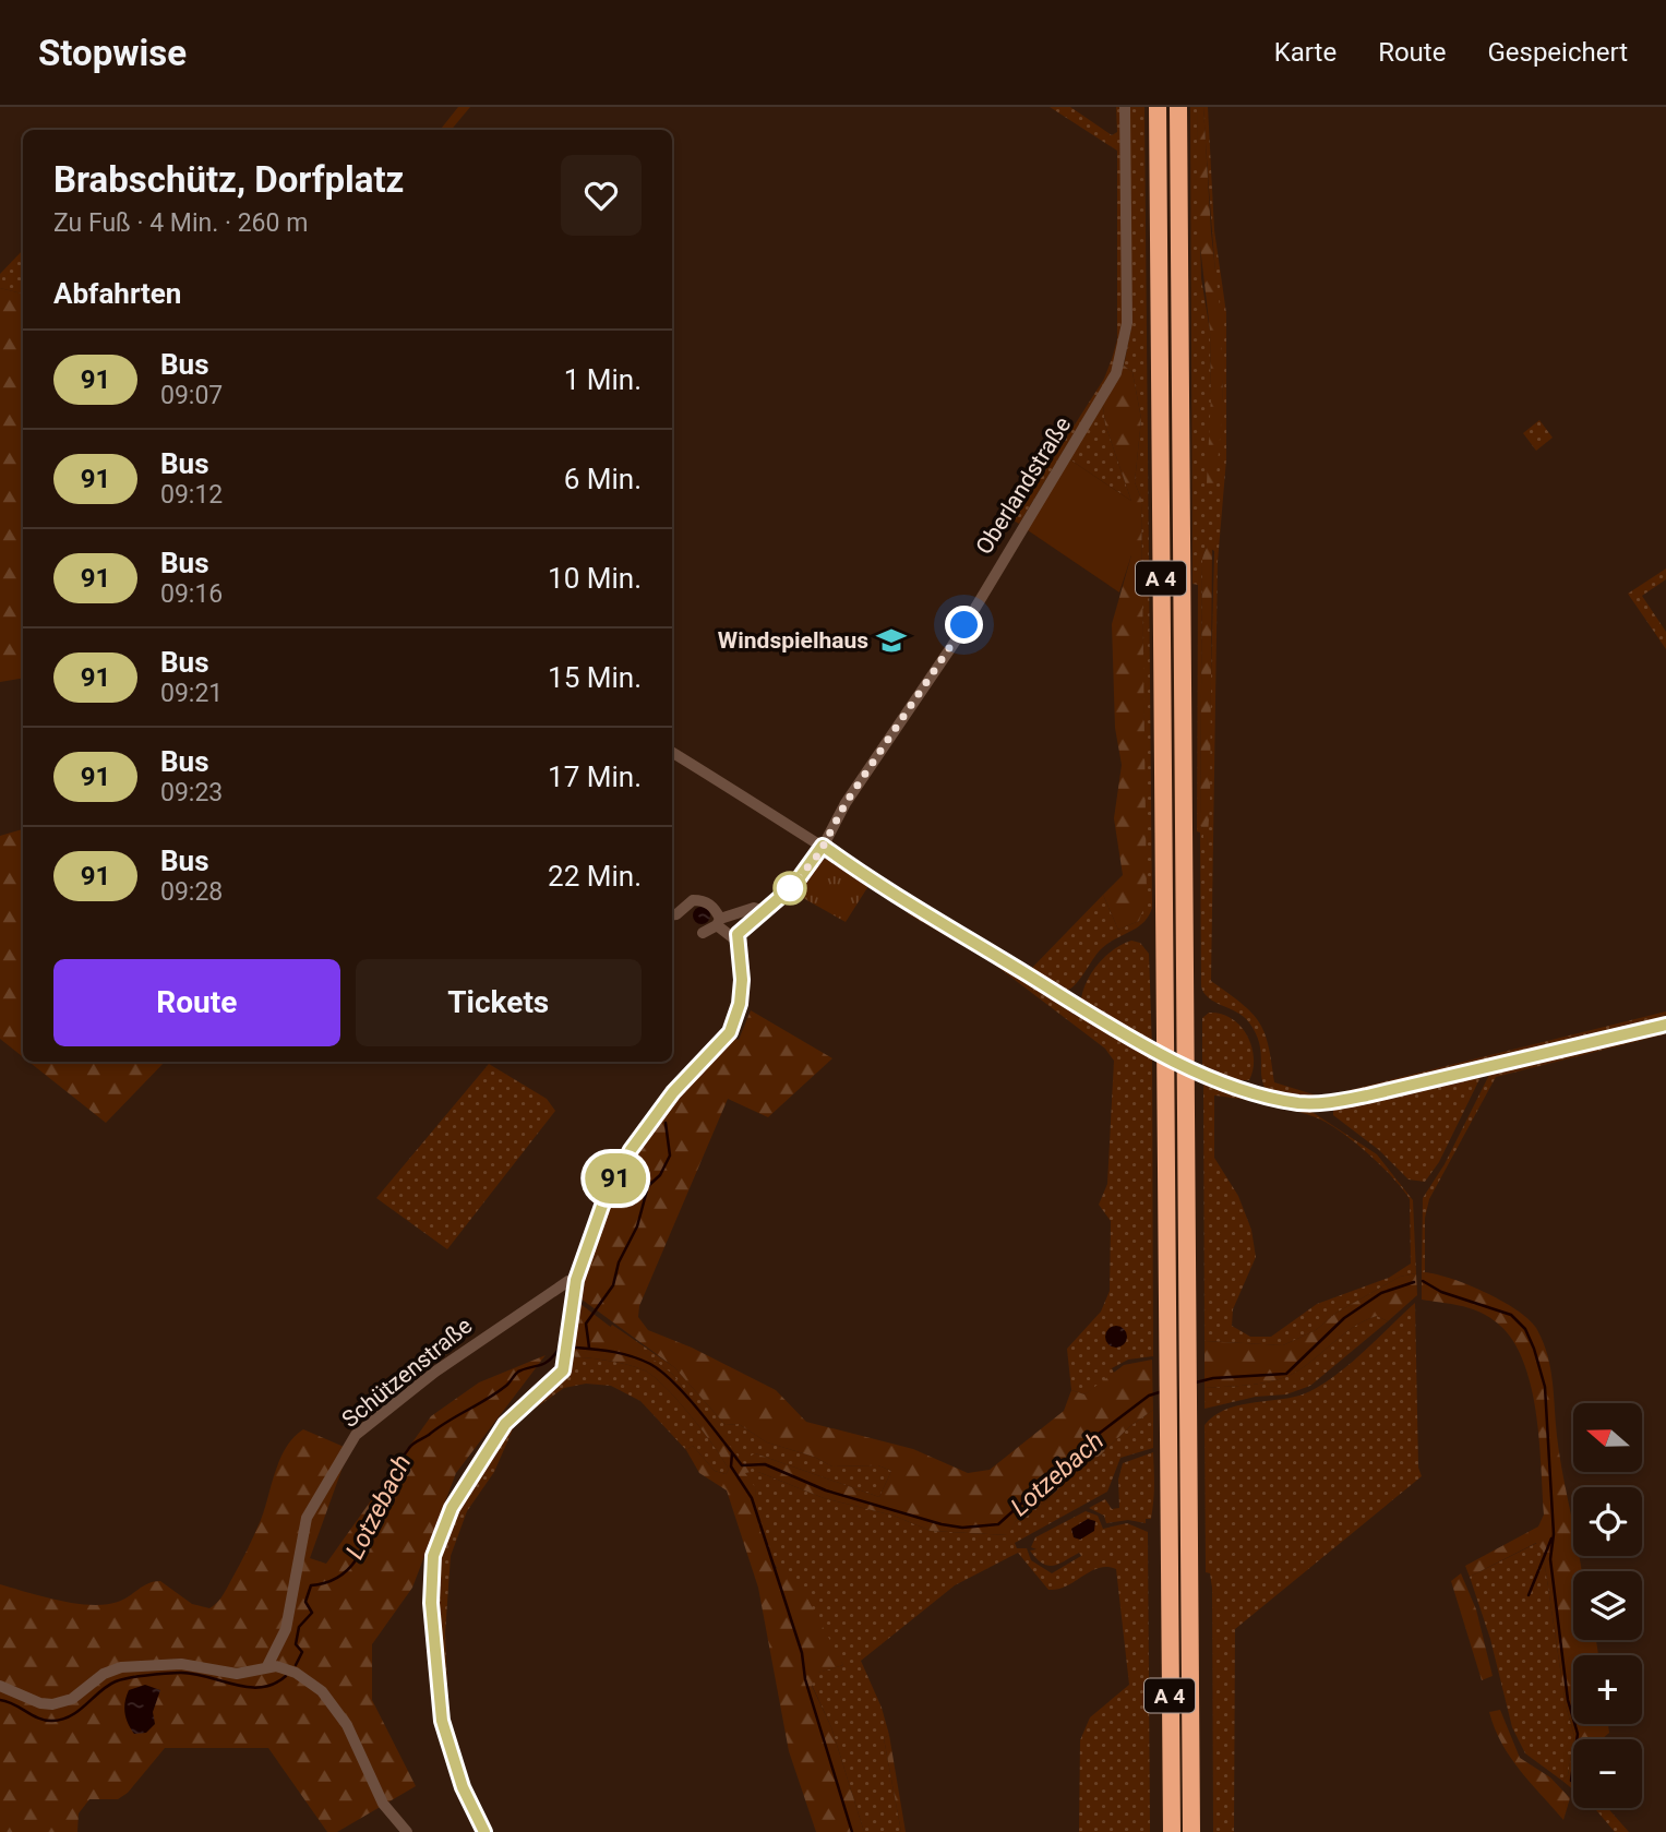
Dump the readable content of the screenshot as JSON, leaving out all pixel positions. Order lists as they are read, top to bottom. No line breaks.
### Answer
{"streets":{"highway":["A 4"],"street":["Oberlandstraße","Schützenstraße"]},"water":["Lotzebach"],"places":{"school or university":["Windspielhaus"]},"lines":["bus line 91"],"north":"left","page":{"header":"Stopwise","nav":["Karte","Route","Gespeichert"],"on_map":"91","heading":[["Brabschütz, Dorfplatz","Zu Fuß · 4 Min. · 260 m"],"Abfahrten"],"list":[{"mark":"91","name":"Bus","note":"09:07","value":"1 Min."},{"mark":"91","name":"Bus","note":"09:12","value":"6 Min."},{"mark":"91","name":"Bus","note":"09:16","value":"10 Min."},{"mark":"91","name":"Bus","note":"09:21","value":"15 Min."},{"mark":"91","name":"Bus","note":"09:23","value":"17 Min."},{"mark":"91","name":"Bus","note":"09:28","value":"22 Min."}],"buttons":["Route","Tickets"],"map_buttons":["+","−"]}}
